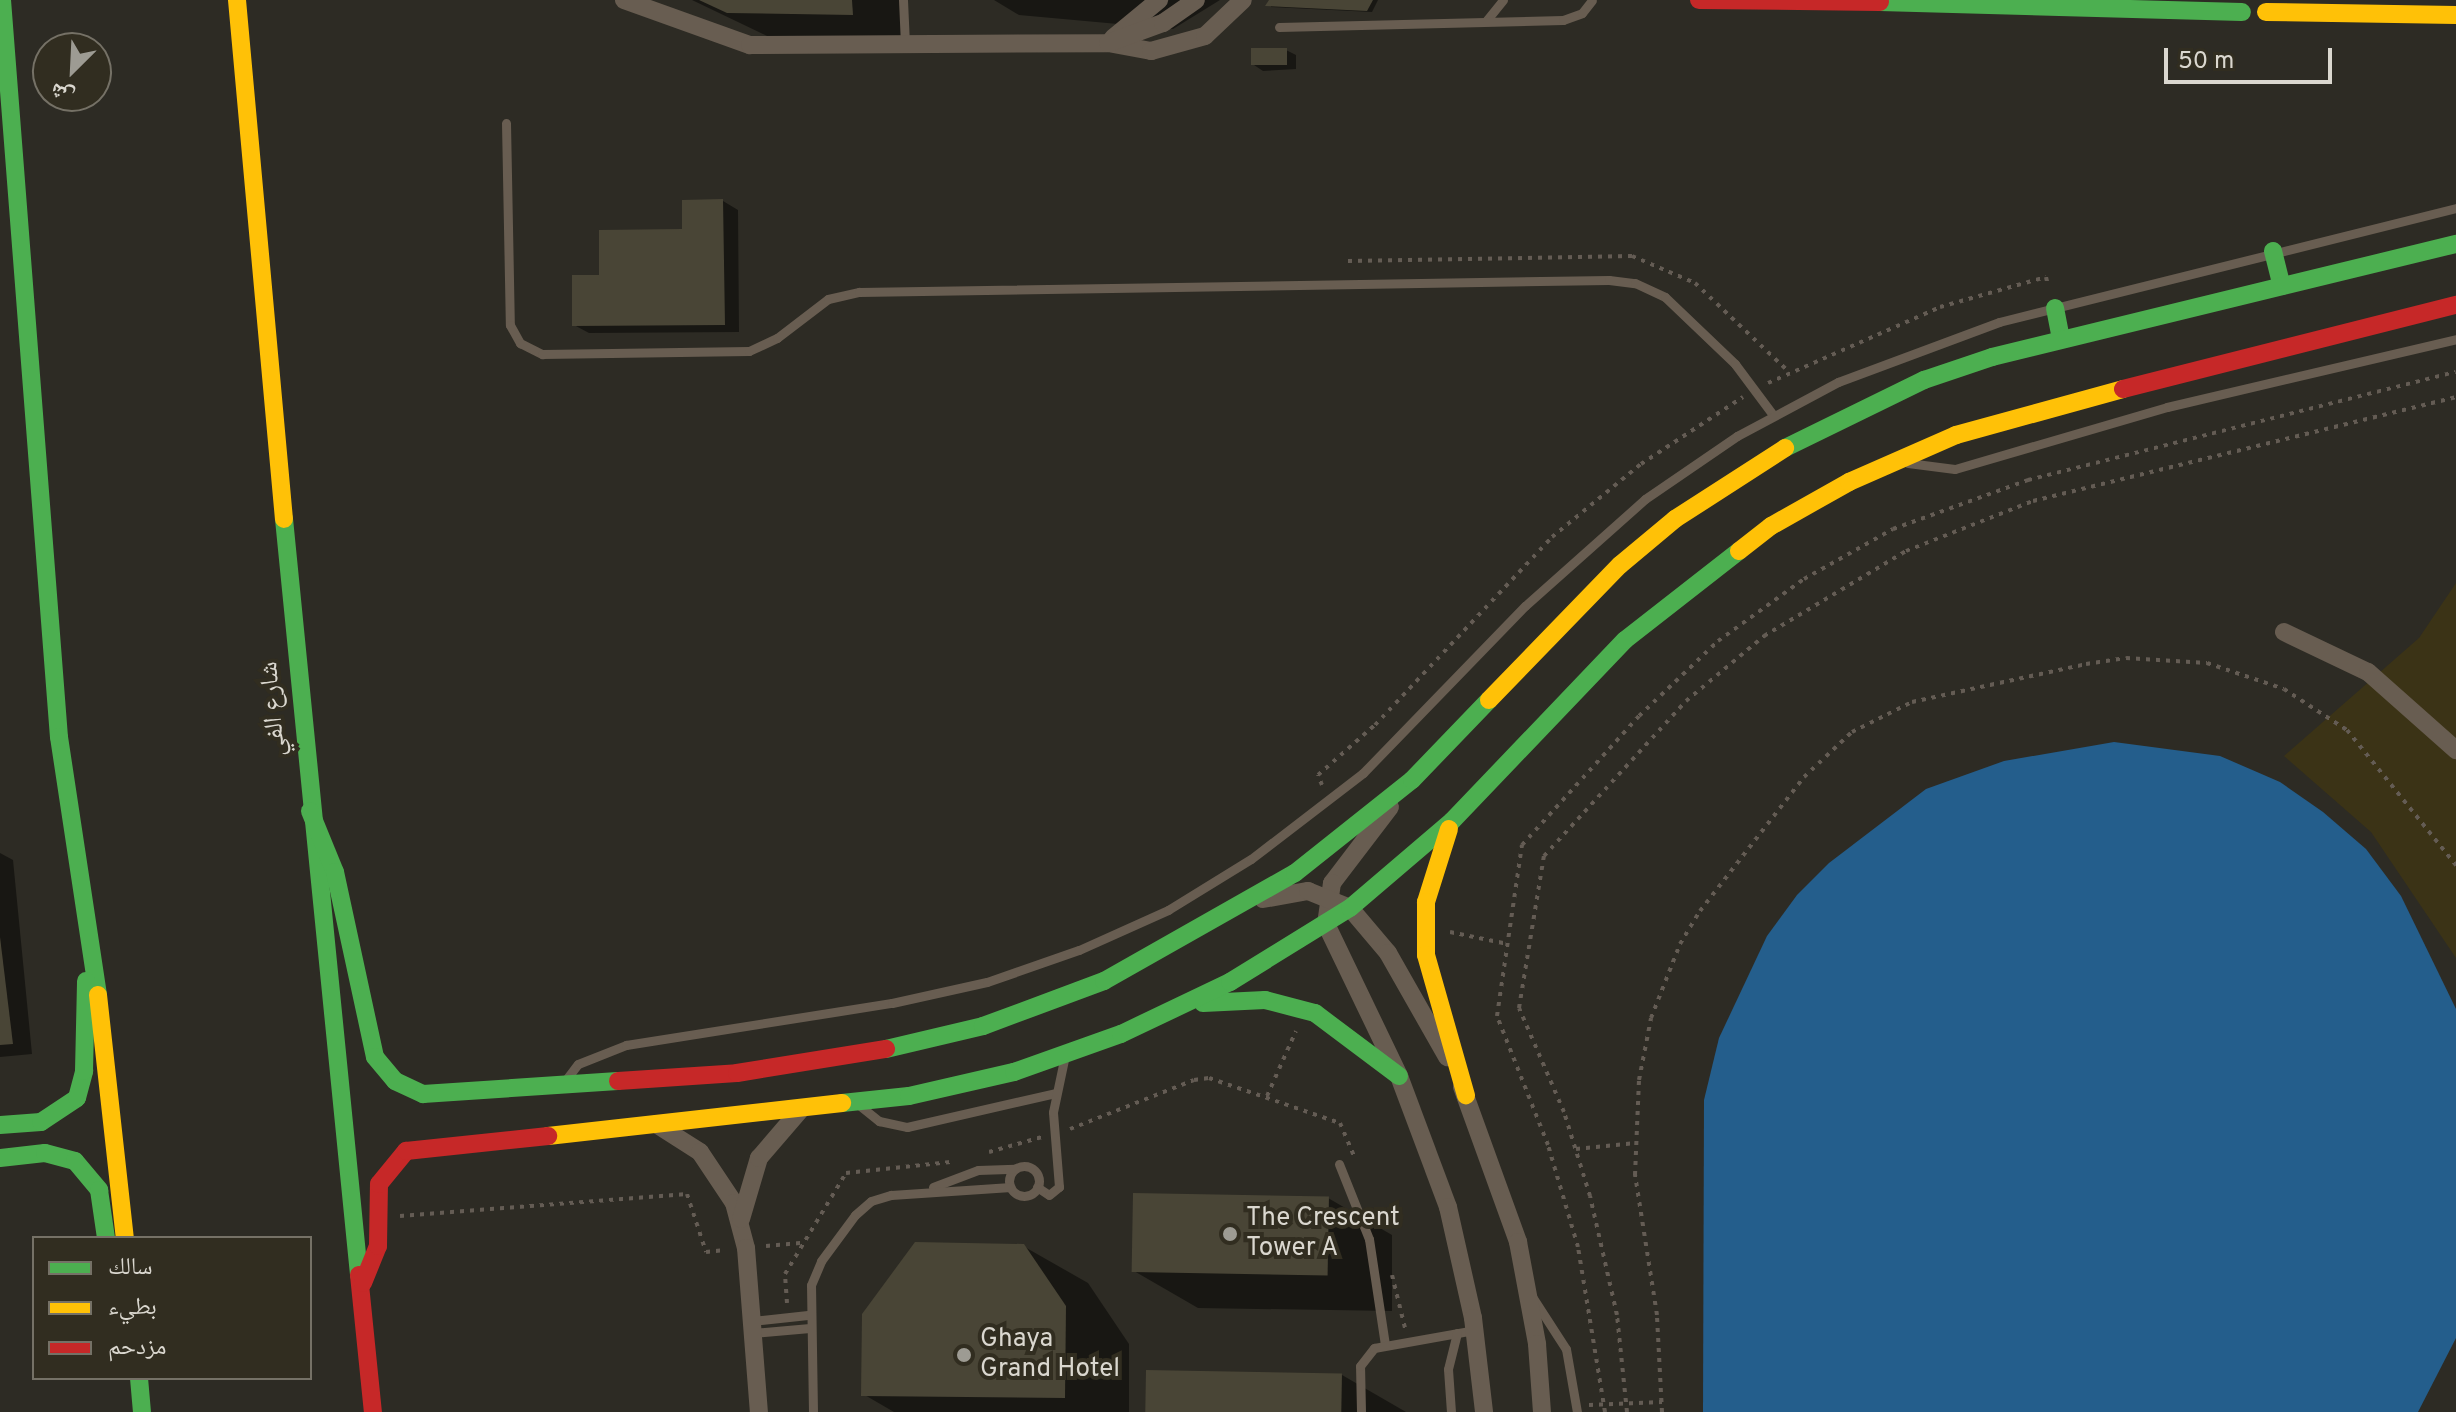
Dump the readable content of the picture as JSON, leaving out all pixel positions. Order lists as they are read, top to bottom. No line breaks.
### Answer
{"streets":{"street":["شارع الفي"]},"places":["The Crescent Tower A","Ghaya Grand Hotel"],"legend":["سالك","بطيء","مزدحم"],"scale_bar":"50 m","north":"bottom left"}
